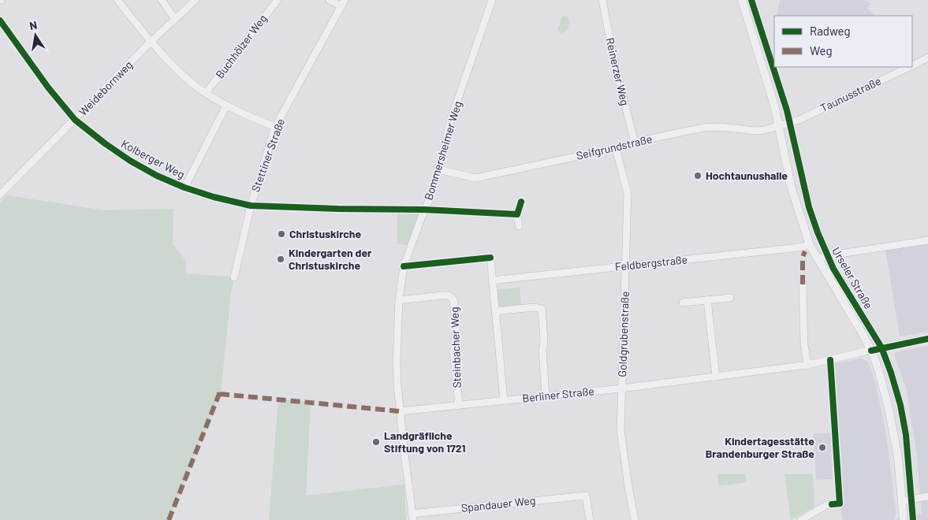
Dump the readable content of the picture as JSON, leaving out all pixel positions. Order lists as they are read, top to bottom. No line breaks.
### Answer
{"streets":{"street":["Buchhölzer Weg","Reinerzer Weg","Weidebornweg","Taunusstraße","Seifgrundstraße","Bommersheimer Weg","Stettiner Straße","Kolberger Weg","Feldbergstraße","Urseler Straße","Goldgrubenstraße","Steinbacher Weg","Berliner Straße","Spandauer Weg"]},"crossings":[["Reinerzer Weg","Seifgrundstraße"],["Weidebornweg","Kolberger Weg"],["Taunusstraße","Seifgrundstraße"],["Taunusstraße","Urseler Straße"],["Seifgrundstraße","Bommersheimer Weg"],["Seifgrundstraße","Urseler Straße"],["Seifgrundstraße","Goldgrubenstraße"],["Bommersheimer Weg","Kolberger Weg"],["Bommersheimer Weg","Steinbacher Weg"],["Bommersheimer Weg","Berliner Straße"],["Bommersheimer Weg","Spandauer Weg"],["Stettiner Straße","Kolberger Weg"],["Feldbergstraße","Urseler Straße"],["Feldbergstraße","Goldgrubenstraße"],["Urseler Straße","Berliner Straße"],["Goldgrubenstraße","Berliner Straße"],["Steinbacher Weg","Berliner Straße"]],"places":["Hochtaunushalle","Christuskirche","Kindergarten der Christuskirche","Landgräfliche Stiftung von 1721","Kindertagesstätte Brandenburger Straße"],"legend":["Radweg","Weg"],"north":"top"}
